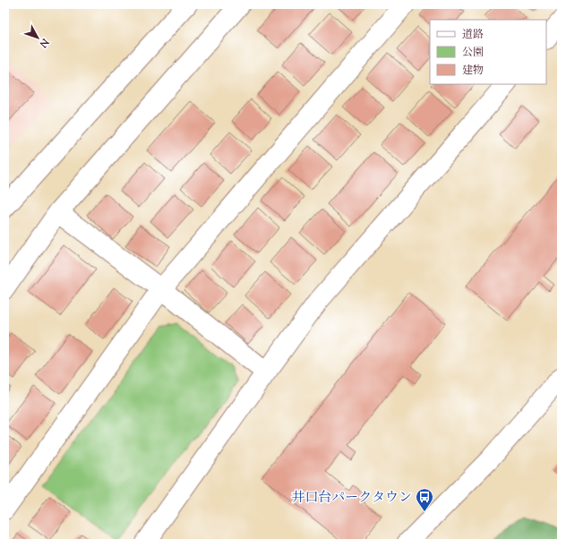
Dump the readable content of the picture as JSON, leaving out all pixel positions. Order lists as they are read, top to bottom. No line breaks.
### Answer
{"places":{"bus stop":["井口台パークタウン"]},"legend":["道路","公園","建物"],"north":"bottom right"}
